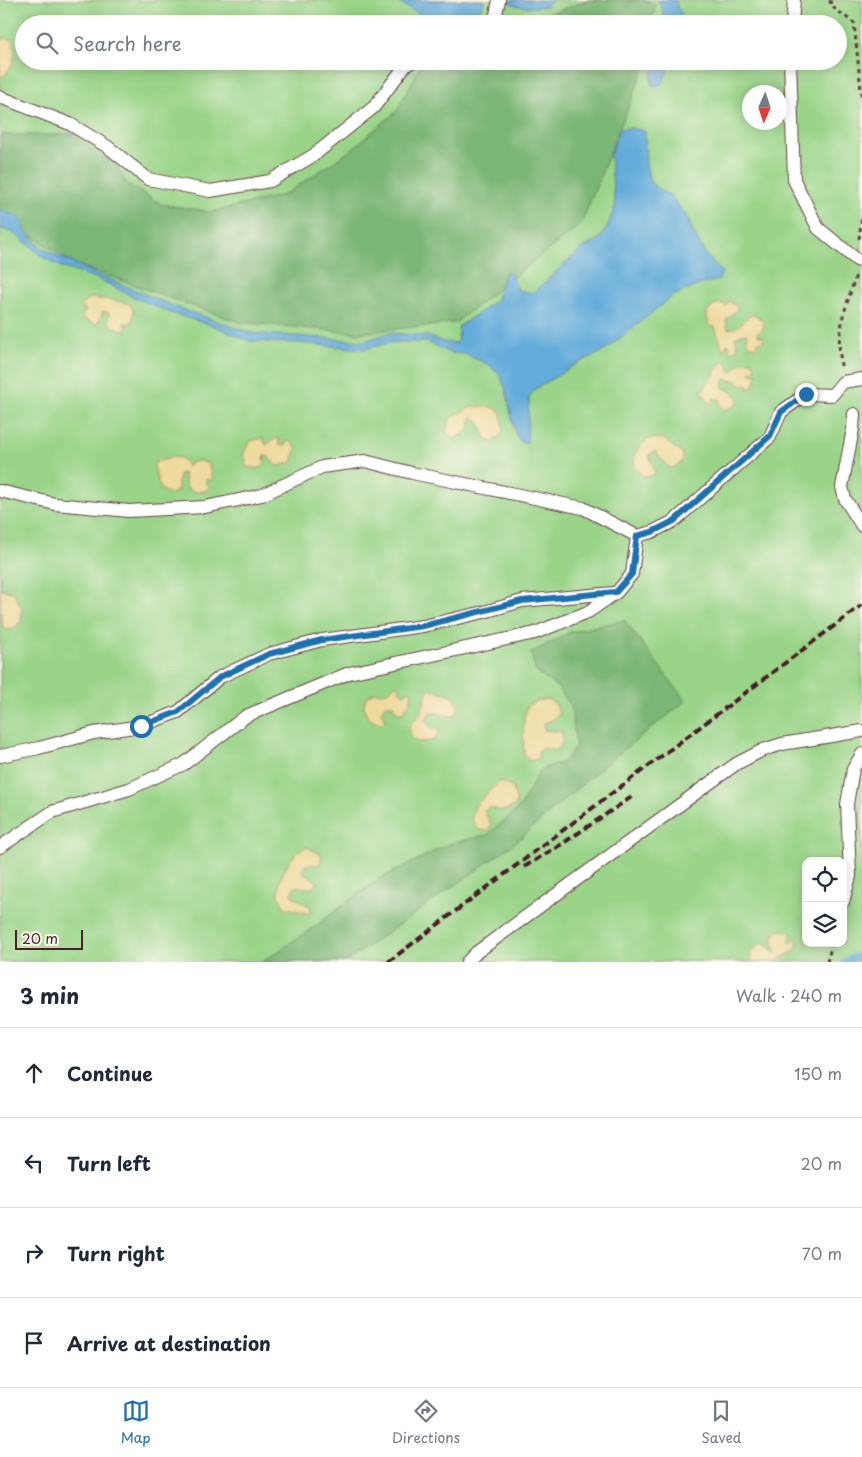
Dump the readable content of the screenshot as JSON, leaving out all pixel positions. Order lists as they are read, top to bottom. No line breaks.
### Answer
{"scale_bar":"20 m","north":"bottom","page":{"search":"Search here","scale":"20 m","heading":["3 min","Walk · 240 m"],"list":[["Continue","150 m"],["Turn left","20 m"],["Turn right","70 m"],"Arrive at destination"],"nav":["Map","Directions","Saved"]}}
